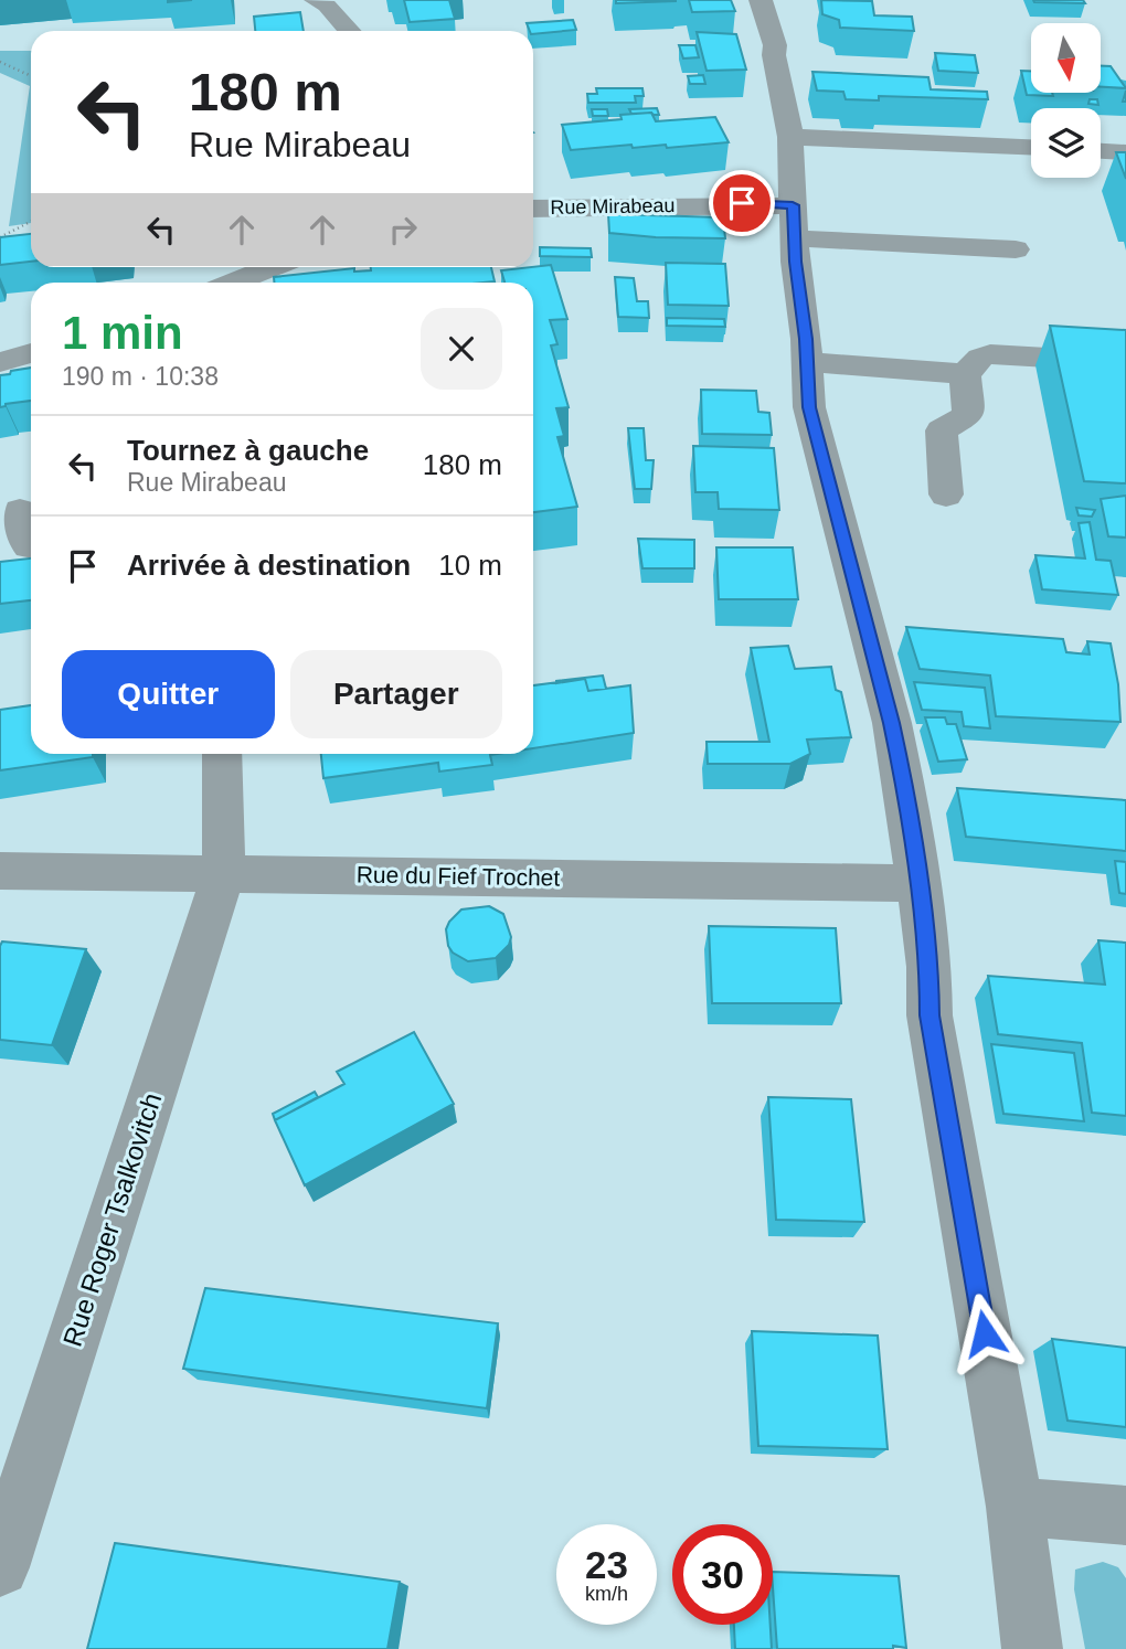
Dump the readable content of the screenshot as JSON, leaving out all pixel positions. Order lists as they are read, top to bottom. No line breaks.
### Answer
{"streets":{"street":["Rue Mirabeau","Rue du Fief Trochet","Rue Roger Tsalkovitch"]},"crossings":[["Rue du Fief Trochet","Rue Roger Tsalkovitch"]],"north":"bottom","page":{"turn":["180 m","Rue Mirabeau"],"heading":["1 min","190 m · 10:38"],"list":[{"name":"Tournez à gauche","note":"Rue Mirabeau","value":"180 m"},{"name":"Arrivée à destination","value":"10 m"}],"buttons":["Quitter","Partager"],"speed":"23 km/h","limit":"30"}}
